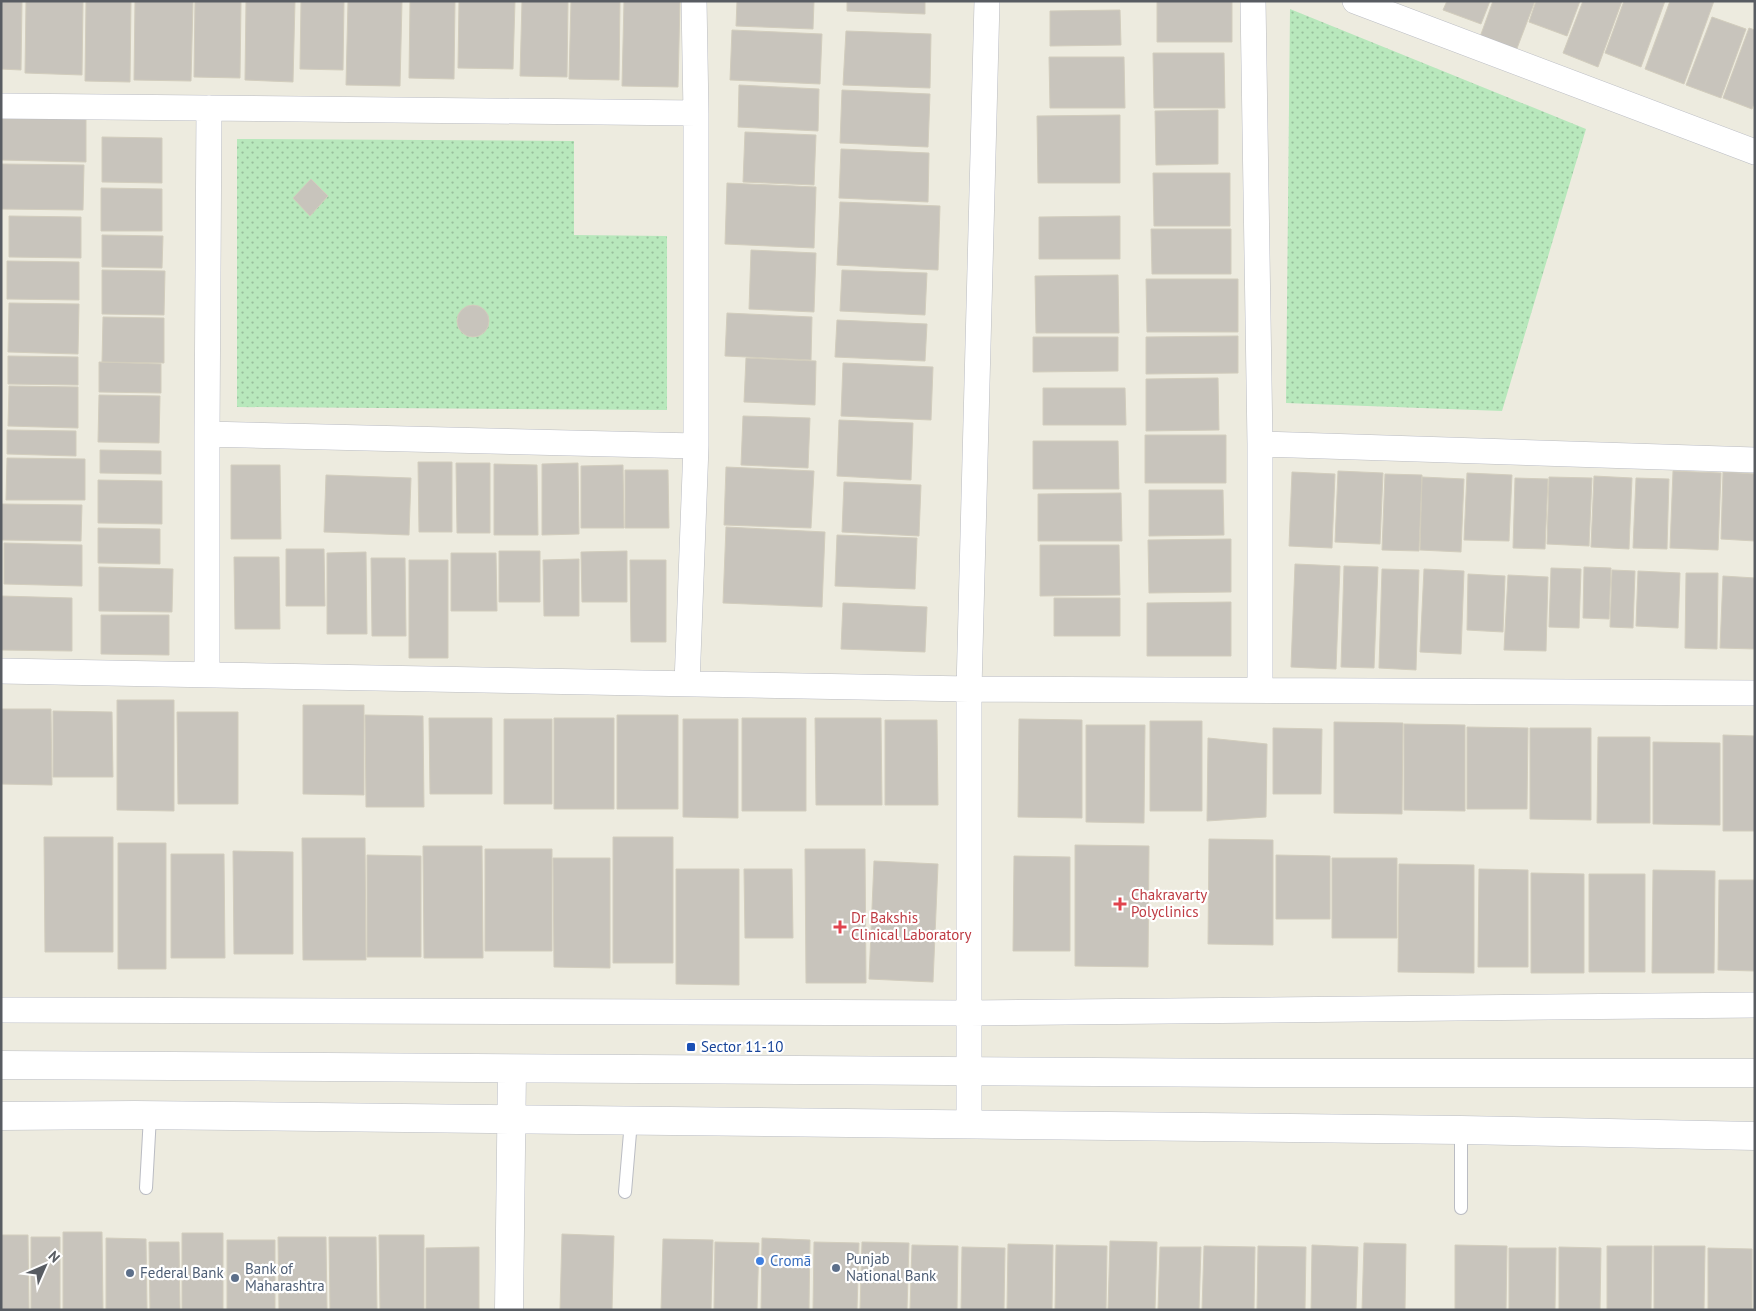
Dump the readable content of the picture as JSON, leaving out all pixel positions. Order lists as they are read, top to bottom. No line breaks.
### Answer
{"places":{"health":["Chakravarty Polyclinics","Dr Bakshis Clinical Laboratory"],"transit":["Sector 11-10"],"other":["Cromā","Punjab National Bank","Federal Bank","Bank of Maharashtra"]},"north":"top right"}
